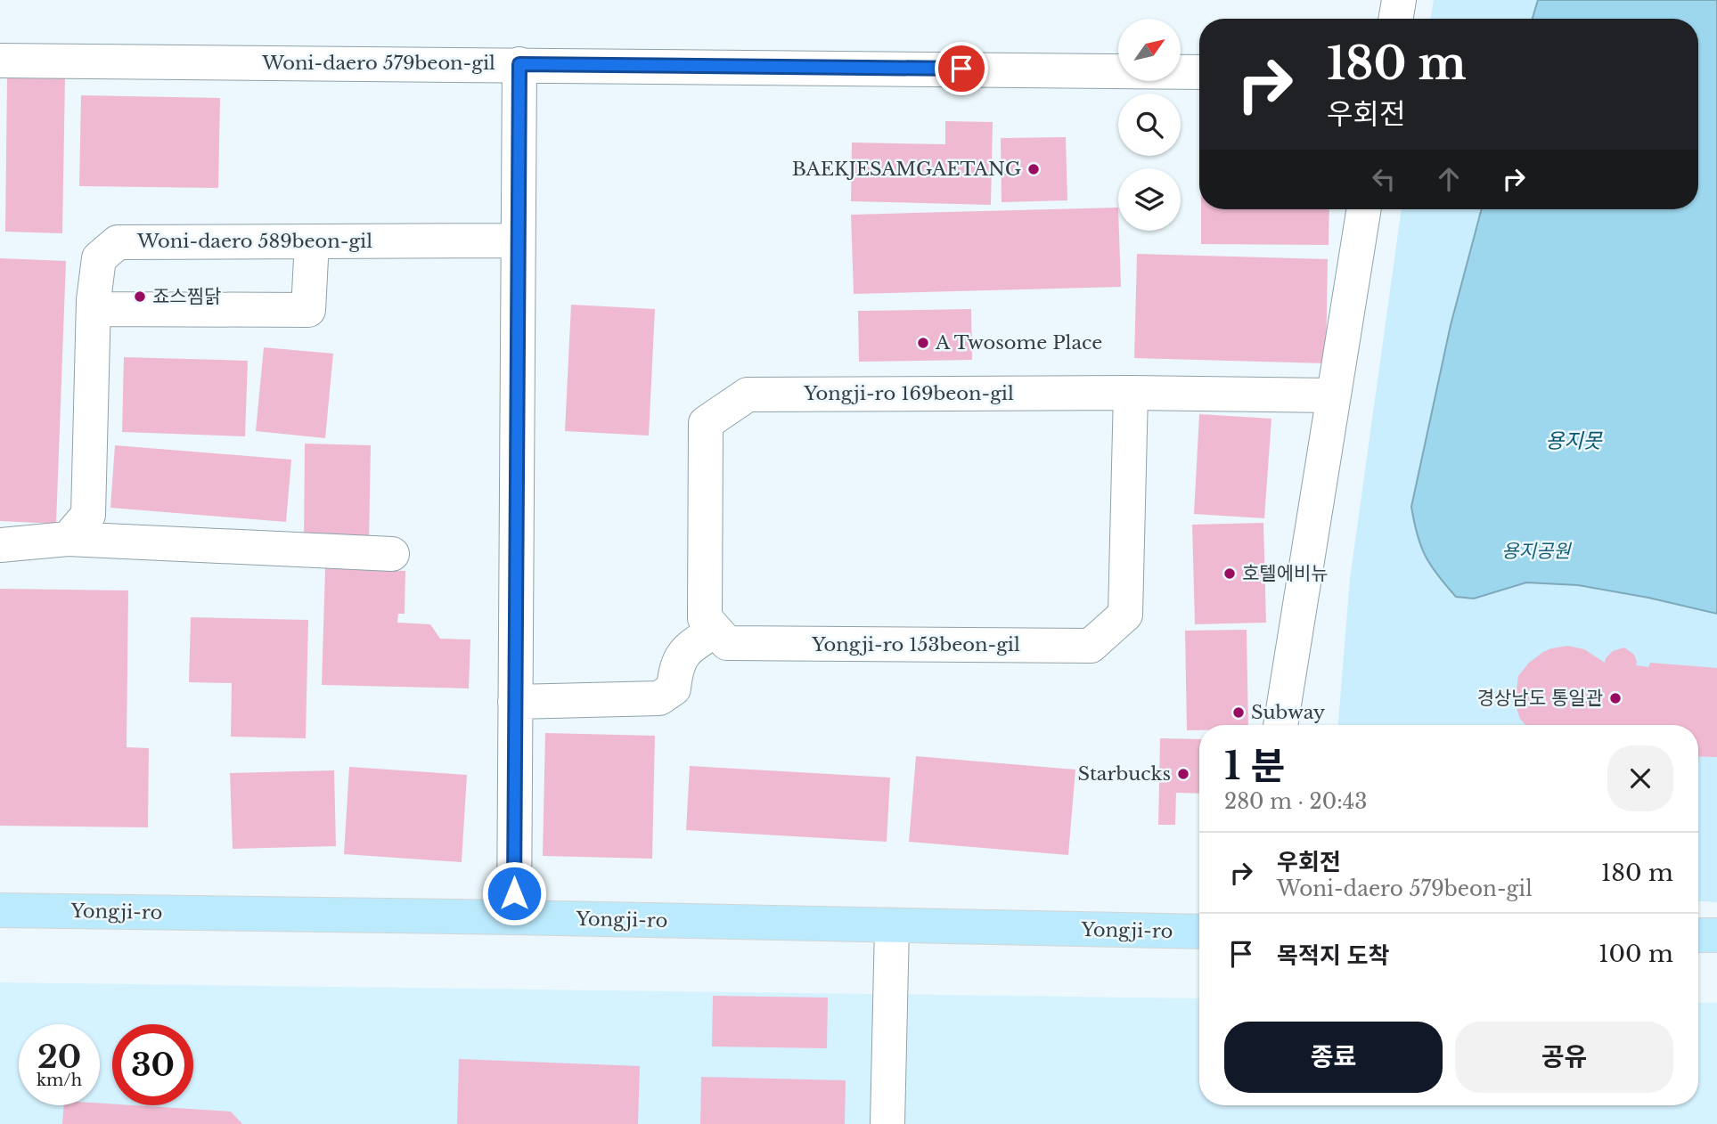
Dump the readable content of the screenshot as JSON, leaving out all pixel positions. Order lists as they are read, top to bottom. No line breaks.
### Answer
{"streets":{"main road":["Yongji-ro"],"street":["Woni-daero 579beon-gil","Woni-daero 589beon-gil","Yongji-ro 169beon-gil","Yongji-ro 153beon-gil"]},"crossings":[["Yongji-ro 169beon-gil","Yongji-ro 153beon-gil"]],"water":["용지못"],"parks":["용지공원"],"places":["BAEKJESAMGAETANG","죠스찜닭","A Twosome Place","호텔에비뉴","경상남도 통일관","Subway","Starbucks"],"north":"top right","page":{"turn":["180 m","우회전"],"heading":["1 분","280 m · 20:43"],"list":[{"name":"우회전","note":"Woni-daero 579beon-gil","value":"180 m"},{"name":"목적지 도착","value":"100 m"}],"buttons":["종료","공유"],"speed":"20 km/h","limit":"30"}}
